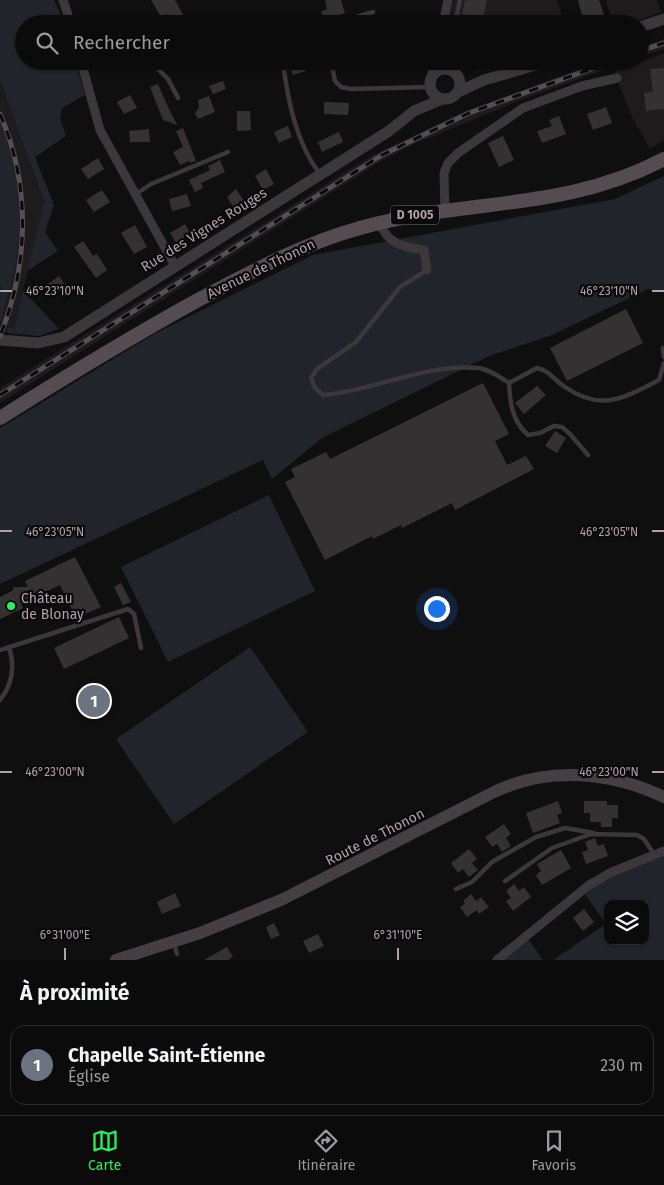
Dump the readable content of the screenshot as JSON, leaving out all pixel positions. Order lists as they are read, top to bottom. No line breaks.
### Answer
{"streets":{"main road":["D 1005","Avenue de Thonon","Route de Thonon"],"street":["Rue des Vignes Rouges"]},"places":["Château de Blonay"],"page":{"search":"Rechercher","pins":"1","heading":"À proximité","list":[{"mark":"1","name":"Chapelle Saint-Étienne","note":"Église","value":"230 m"}],"nav":["Carte","Itinéraire","Favoris"]},"coordinates":["46°23'10\"N","46°23'05\"N","46°23'00\"N","6°31'00\"E","6°31'10\"E"]}
